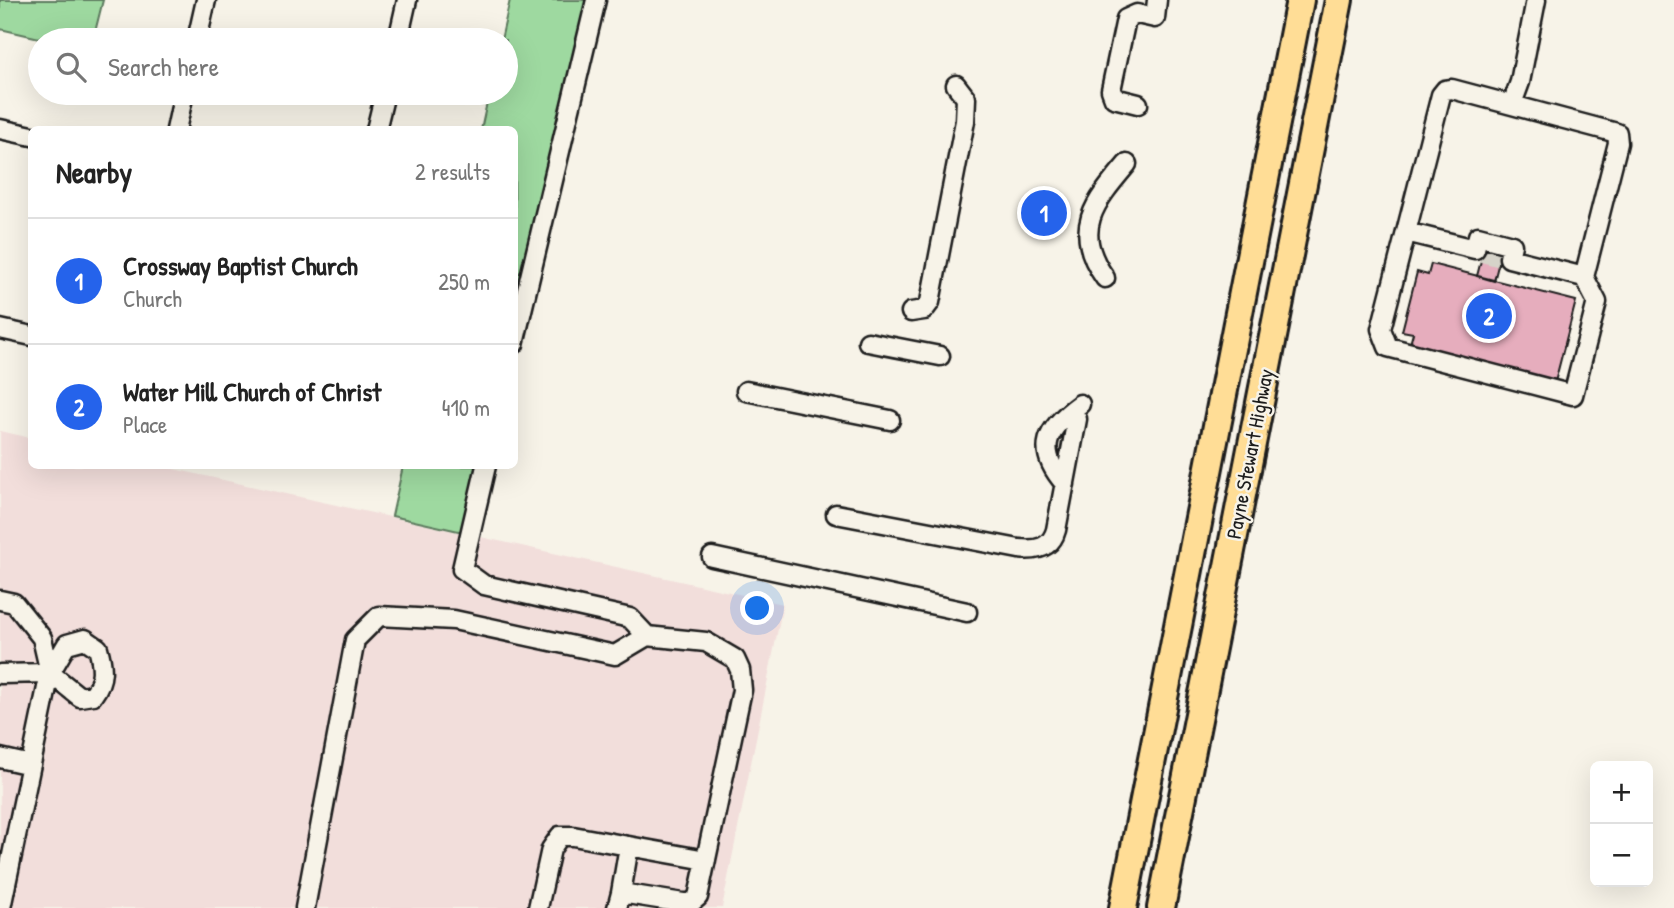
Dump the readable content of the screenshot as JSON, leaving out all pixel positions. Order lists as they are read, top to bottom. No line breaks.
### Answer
{"streets":{"highway":["Payne Stewart Highway"]},"page":{"search":"Search here","heading":["Nearby","2 results"],"pins":["1","2"],"list":[{"mark":"1","name":"Crossway Baptist Church","note":"Church","value":"250 m"},{"mark":"2","name":"Water Mill Church of Christ","note":"Place","value":"410 m"}],"map_buttons":["+","−"]}}
